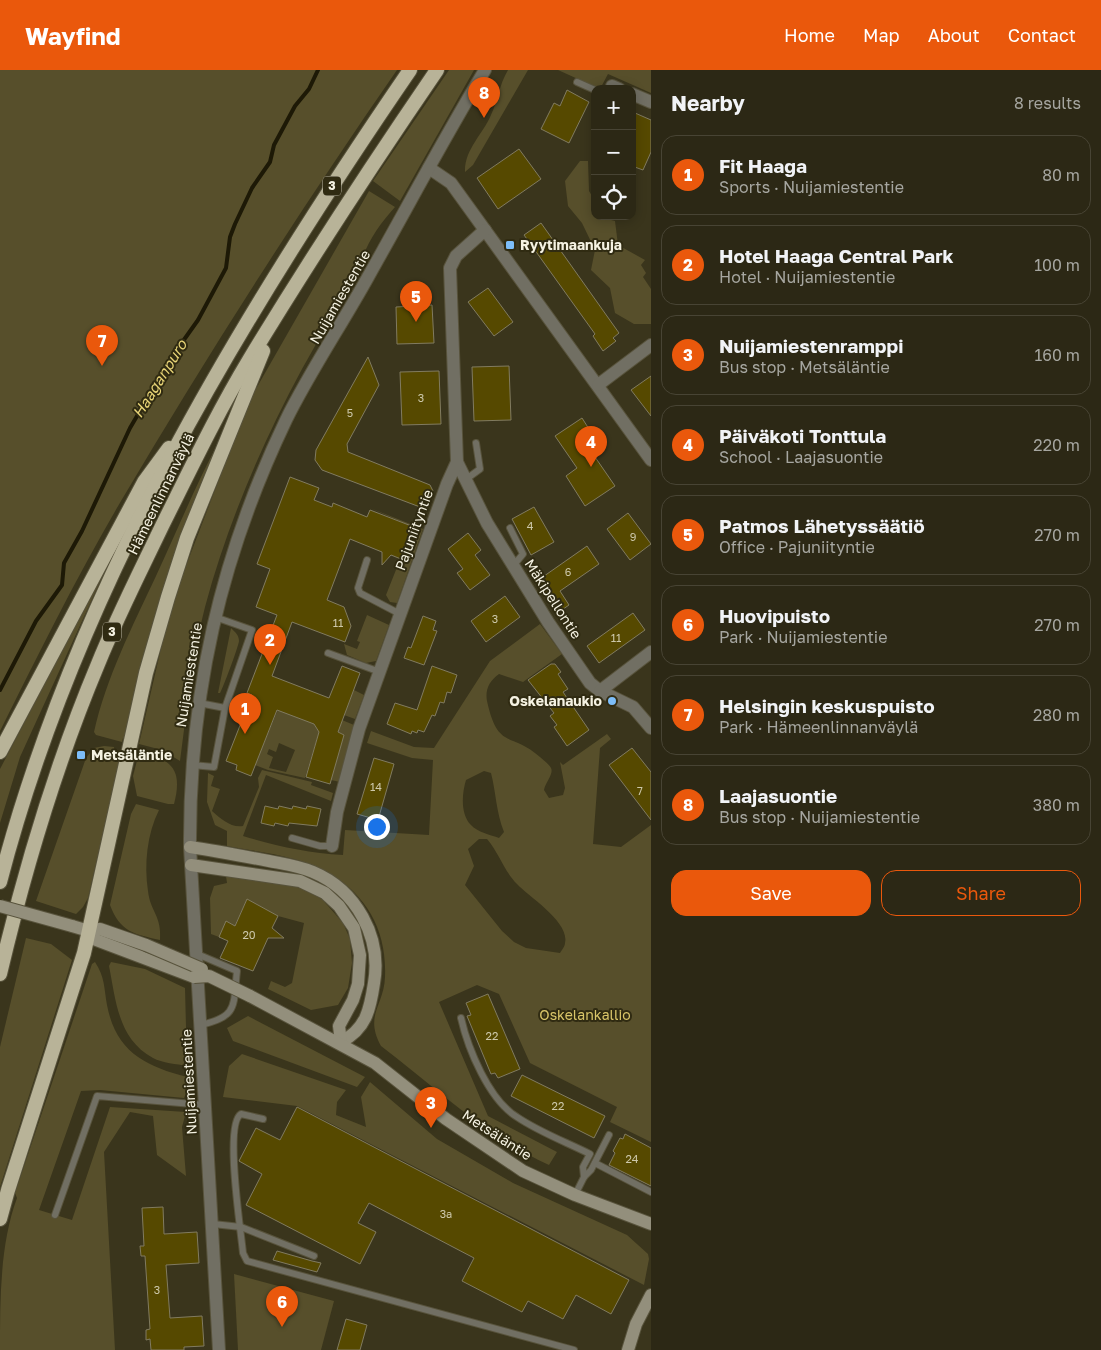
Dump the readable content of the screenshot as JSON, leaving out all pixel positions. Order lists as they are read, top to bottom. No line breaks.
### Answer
{"streets":{"highway":["3","Hämeenlinnanväylä"],"main road":["Metsäläntie"],"street":["Nuijamiestentie","Pajuniityntie","Mäkipellontie"]},"crossings":[["Pajuniityntie","Mäkipellontie"]],"water":["Haaganpuro"],"parks":["Oskelankallio"],"places":{"transit":["Ryytimaankuja","Metsäläntie"],"other":["Oskelanaukio"]},"house_numbers":["3","5","4","9","6","3","11","11","14","7","20","22","22","24","3a","3"],"page":{"header":"Wayfind","nav":["Home","Map","About","Contact"],"heading":["Nearby","8 results"],"pins":["8","5","7","4","2","1","3","6"],"map_buttons":["+","−"],"list":[{"mark":"1","name":"Fit Haaga","note":"Sports · Nuijamiestentie","value":"80 m"},{"mark":"2","name":"Hotel Haaga Central Park","note":"Hotel · Nuijamiestentie","value":"100 m"},{"mark":"3","name":"Nuijamiestenramppi","note":"Bus stop · Metsäläntie","value":"160 m"},{"mark":"4","name":"Päiväkoti Tonttula","note":"School · Laajasuontie","value":"220 m"},{"mark":"5","name":"Patmos Lähetyssäätiö","note":"Office · Pajuniityntie","value":"270 m"},{"mark":"6","name":"Huovipuisto","note":"Park · Nuijamiestentie","value":"270 m"},{"mark":"7","name":"Helsingin keskuspuisto","note":"Park · Hämeenlinnanväylä","value":"280 m"},{"mark":"8","name":"Laajasuontie","note":"Bus stop · Nuijamiestentie","value":"380 m"}],"buttons":["Save","Share"]}}
